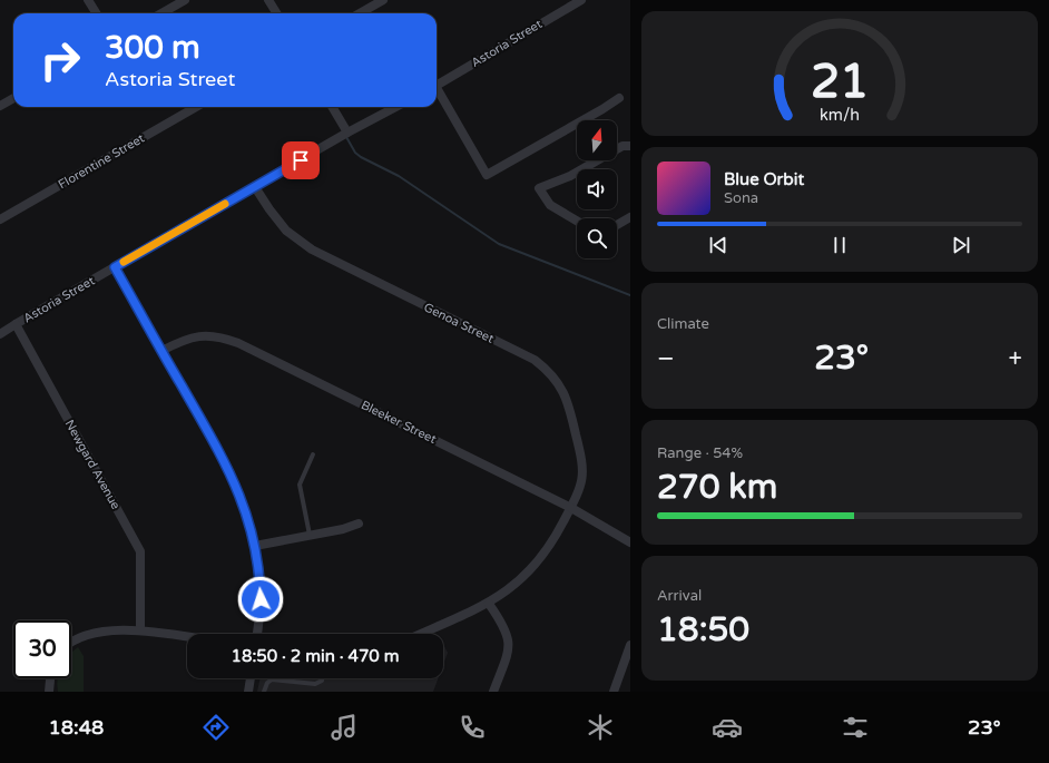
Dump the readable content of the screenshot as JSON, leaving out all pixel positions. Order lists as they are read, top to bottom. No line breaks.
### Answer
{"streets":{"street":["Astoria Street","Florentine Street","Genoa Street","Bleeker Street","Newgard Avenue"]},"crossings":[["Astoria Street","Genoa Street"],["Astoria Street","Newgard Avenue"],["Genoa Street","Bleeker Street"]],"north":"top","page":{"turn":["300 m","Astoria Street"],"song":["Blue Orbit","Sona"],"tile":["Climate",["Range · 54%","270 km"],["Arrival","18:50"]],"heat":["−","23°","+"],"limit":"30","trip":"18:50 · 2 min · 470 m","tabs":["18:48","23°"],"gauge":["21","km/h"]}}
